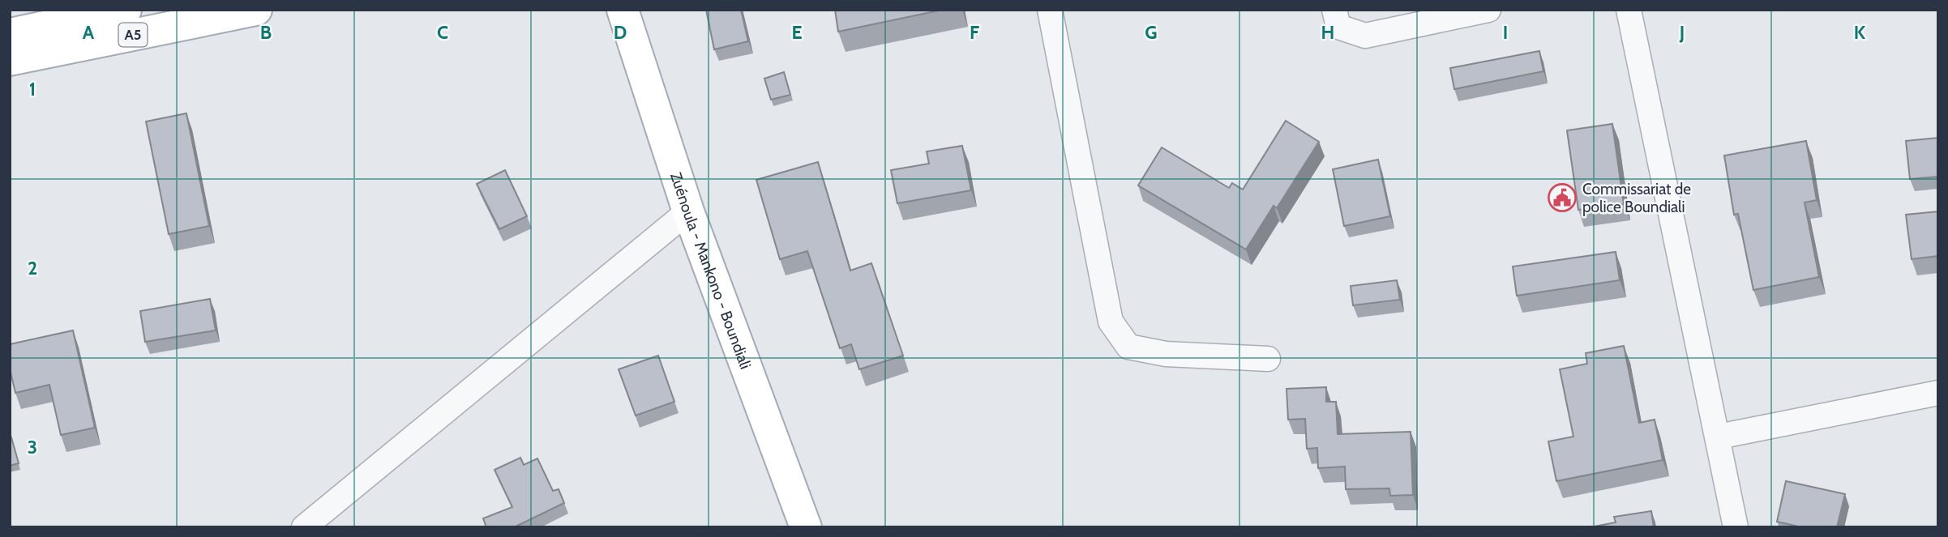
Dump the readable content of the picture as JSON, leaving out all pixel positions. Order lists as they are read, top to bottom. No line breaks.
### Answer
{"streets":{"main road":["A5","Zuénoula - Mankono - Boundiali"]},"places":{"public building":["Commissariat de police Boundiali"]},"grid":{"columns":["A","B","C","D","E","F","G","H","I","J","K"],"rows":["1","2","3"]}}
